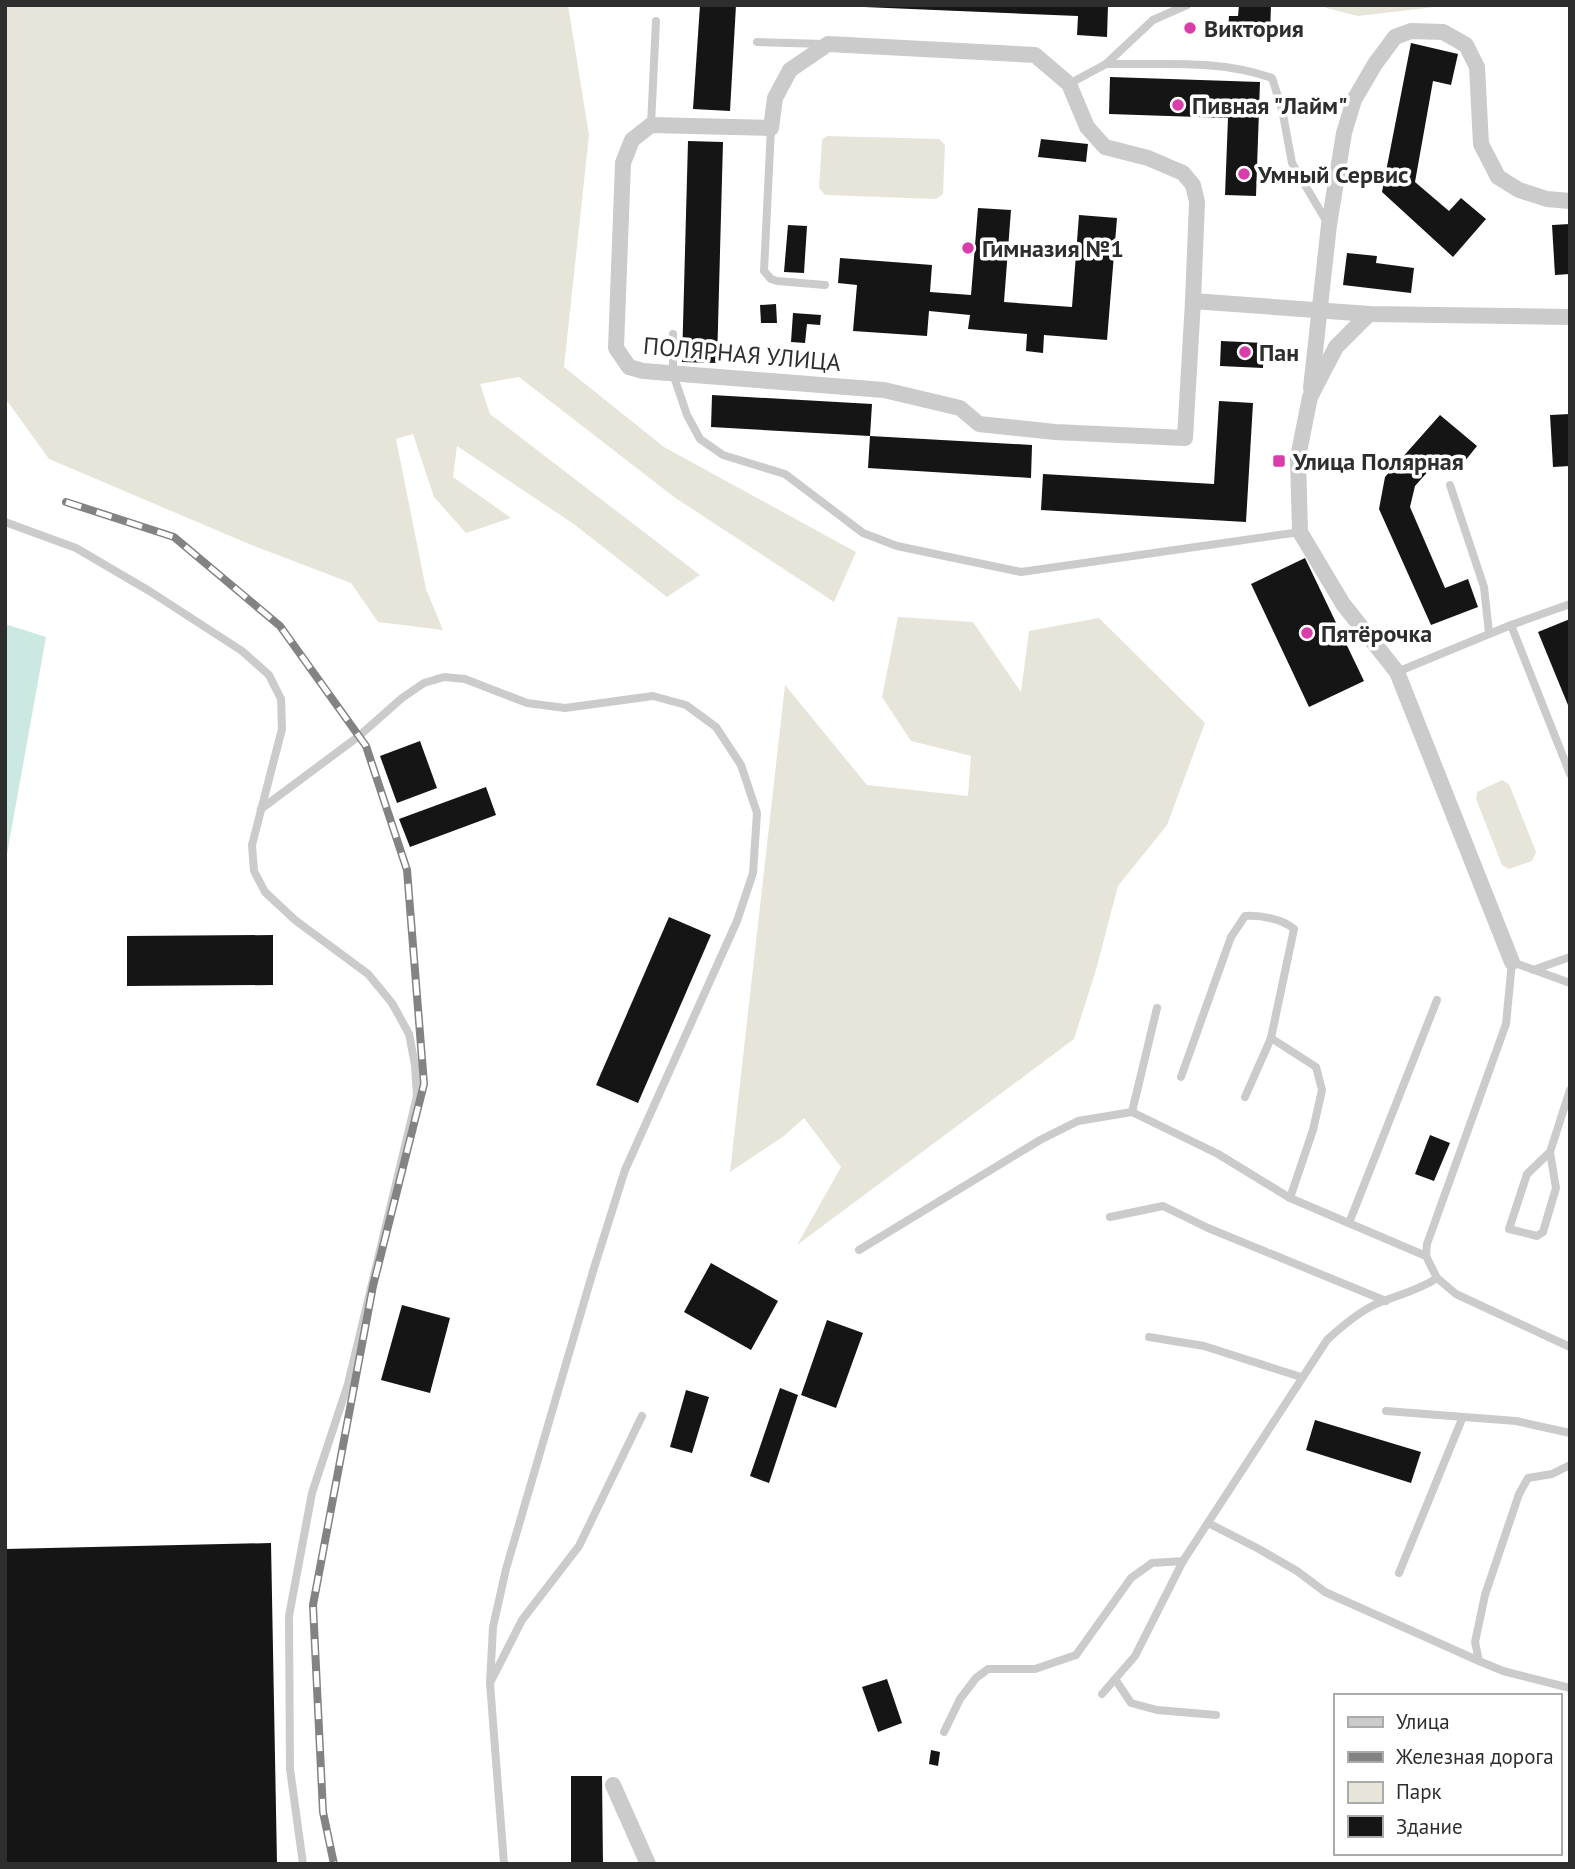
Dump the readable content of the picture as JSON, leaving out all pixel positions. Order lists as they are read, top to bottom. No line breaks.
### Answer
{"streets":{"street":["ПОЛЯРНАЯ УЛИЦА"]},"places":{"other":["Виктория","Пивная \"Лайм\"","Умный Сервис","Гимназия №1","Пан","Пятёрочка"],"transit":["Улица Полярная"]},"legend":["Улица","Железная дорога","Парк","Здание"]}
